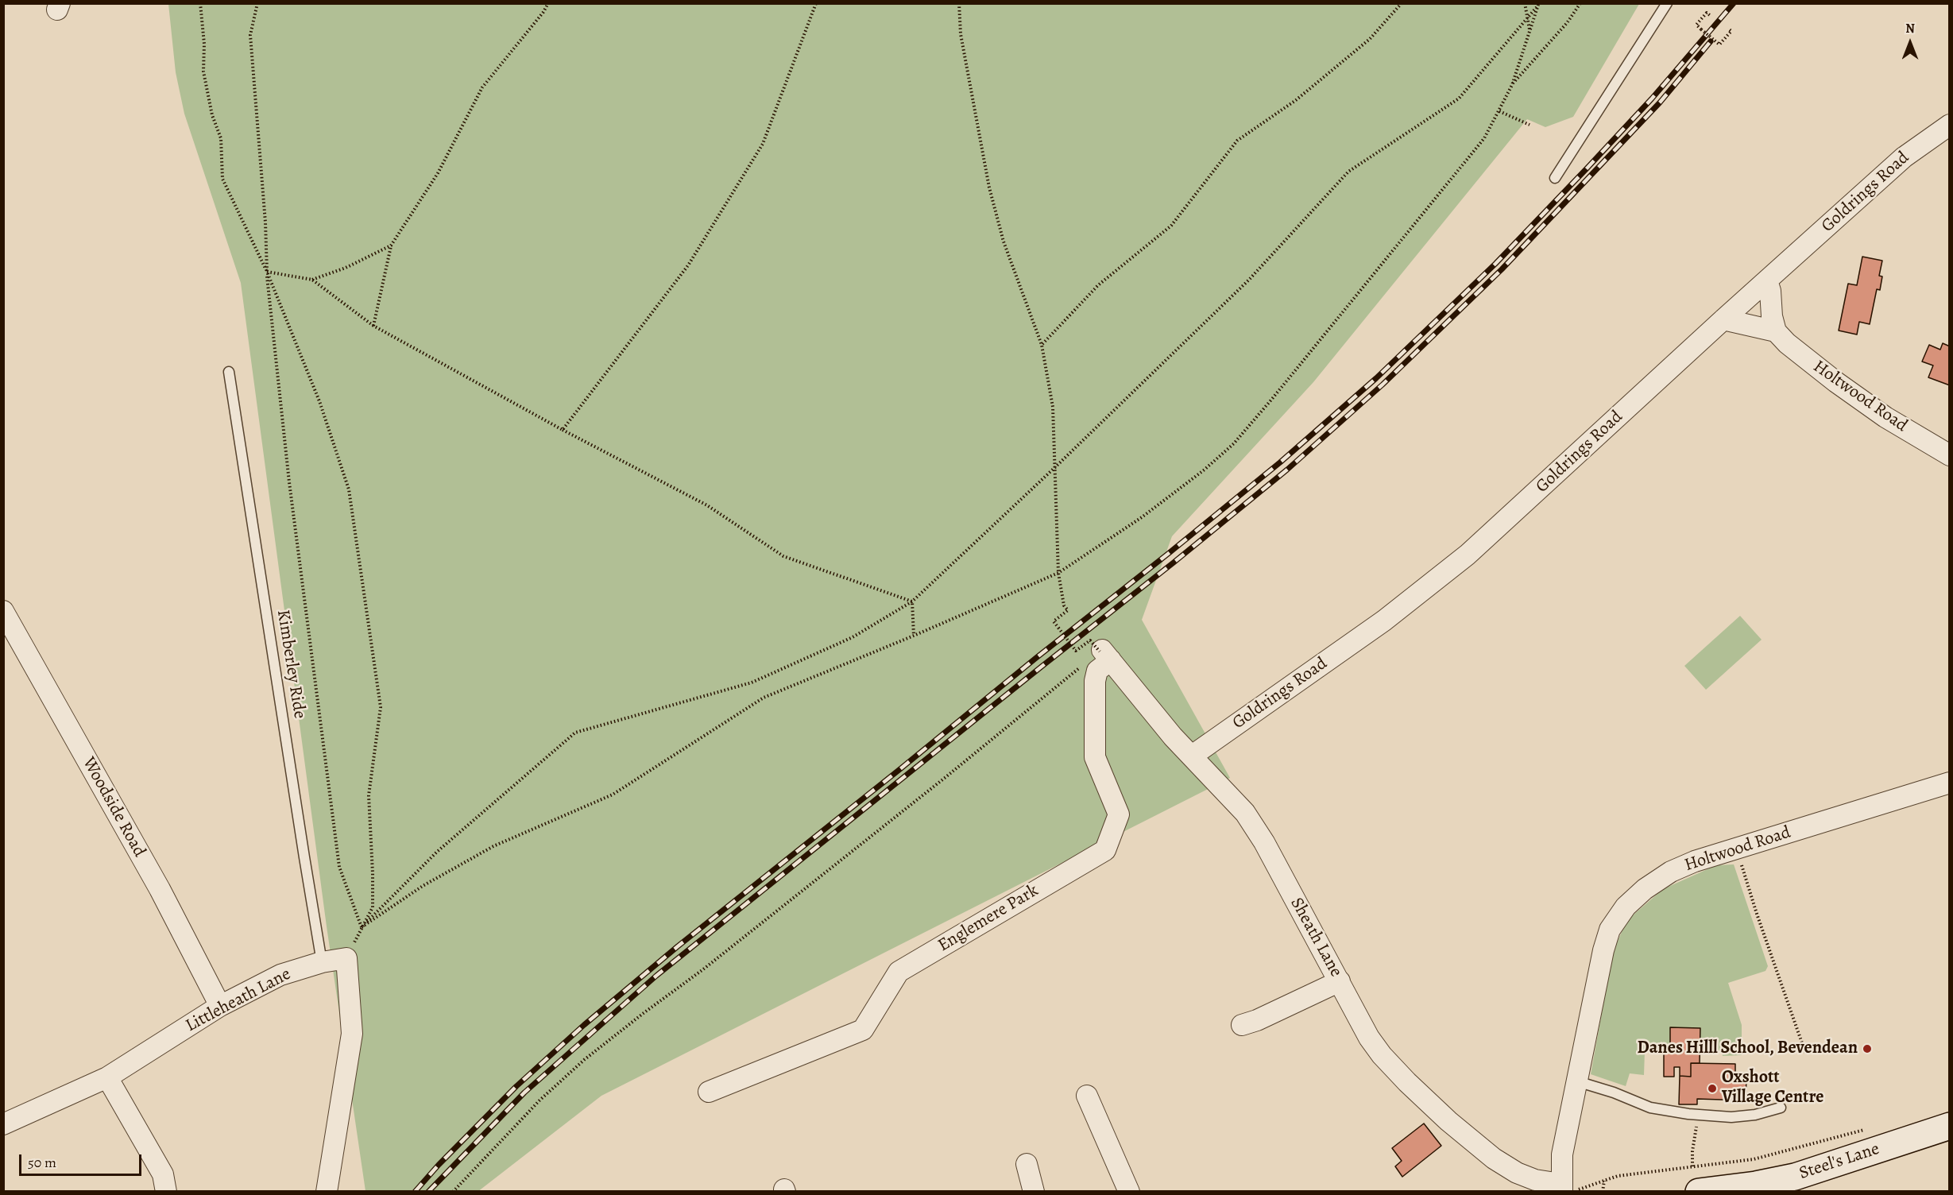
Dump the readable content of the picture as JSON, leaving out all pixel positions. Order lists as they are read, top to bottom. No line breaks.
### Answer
{"streets":{"street":["Goldrings Road","Holtwood Road","Woodside Road","Englemere Park","Sheath Lane","Littleheath Lane","Steel's Lane"],"lane":["Kimberley Ride"]},"crossings":[["Goldrings Road","Sheath Lane"],["Holtwood Road","Sheath Lane"],["Kimberley Ride","Littleheath Lane"],["Woodside Road","Littleheath Lane"],["Englemere Park","Sheath Lane"]],"places":["Danes Hilll School, Bevendean","Oxshott Village Centre"],"scale_bar":"50 m","north":"top"}
